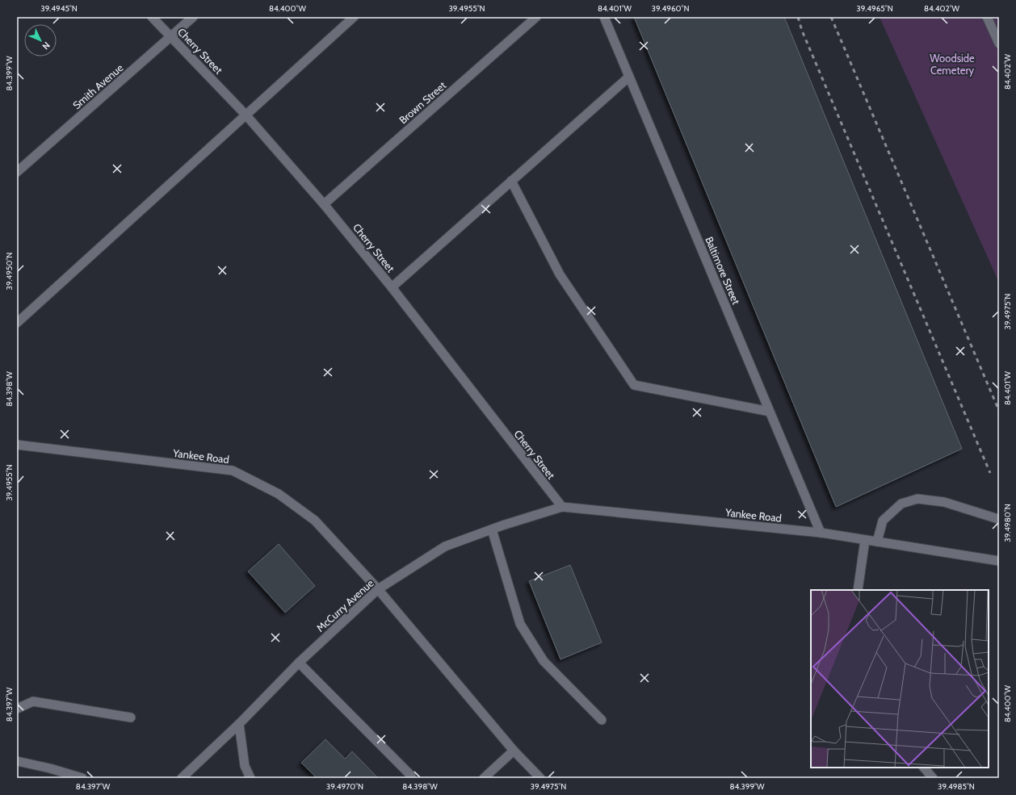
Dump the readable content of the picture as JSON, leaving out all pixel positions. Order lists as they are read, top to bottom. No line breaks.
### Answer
{"streets":{"street":["Cherry Street","Smith Avenue","Brown Street","Baltimore Street","Yankee Road","McCurry Avenue"]},"crossings":[["Cherry Street","Smith Avenue"],["Cherry Street","Brown Street"],["Cherry Street","Yankee Road"],["Cherry Street","McCurry Avenue"],["Baltimore Street","Yankee Road"],["Yankee Road","McCurry Avenue"]],"parks":["Woodside Cemetery"],"north":"bottom right","coordinates":["39.4945°N","84.400°W","39.4955°N","84.401°W","39.4960°N","39.4965°N","84.402°W","84.399°W","39.4950°N","39.4975°N","84.398°W","39.4980°N","84.397°W","39.4970°N","39.4985°N"]}
